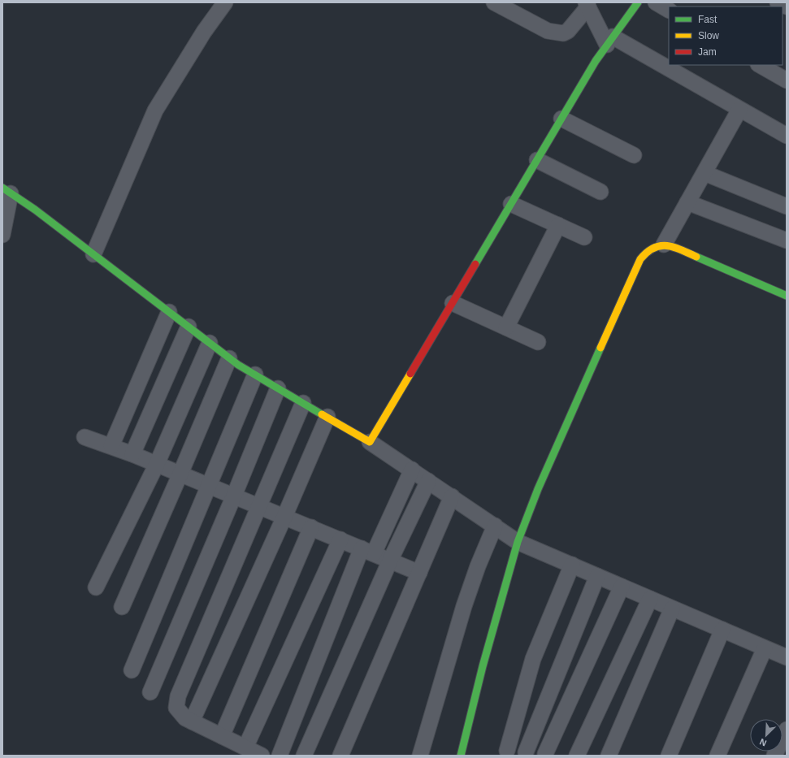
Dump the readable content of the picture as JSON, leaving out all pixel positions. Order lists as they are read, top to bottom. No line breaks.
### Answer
{"legend":["Fast","Slow","Jam"],"north":"bottom left"}
